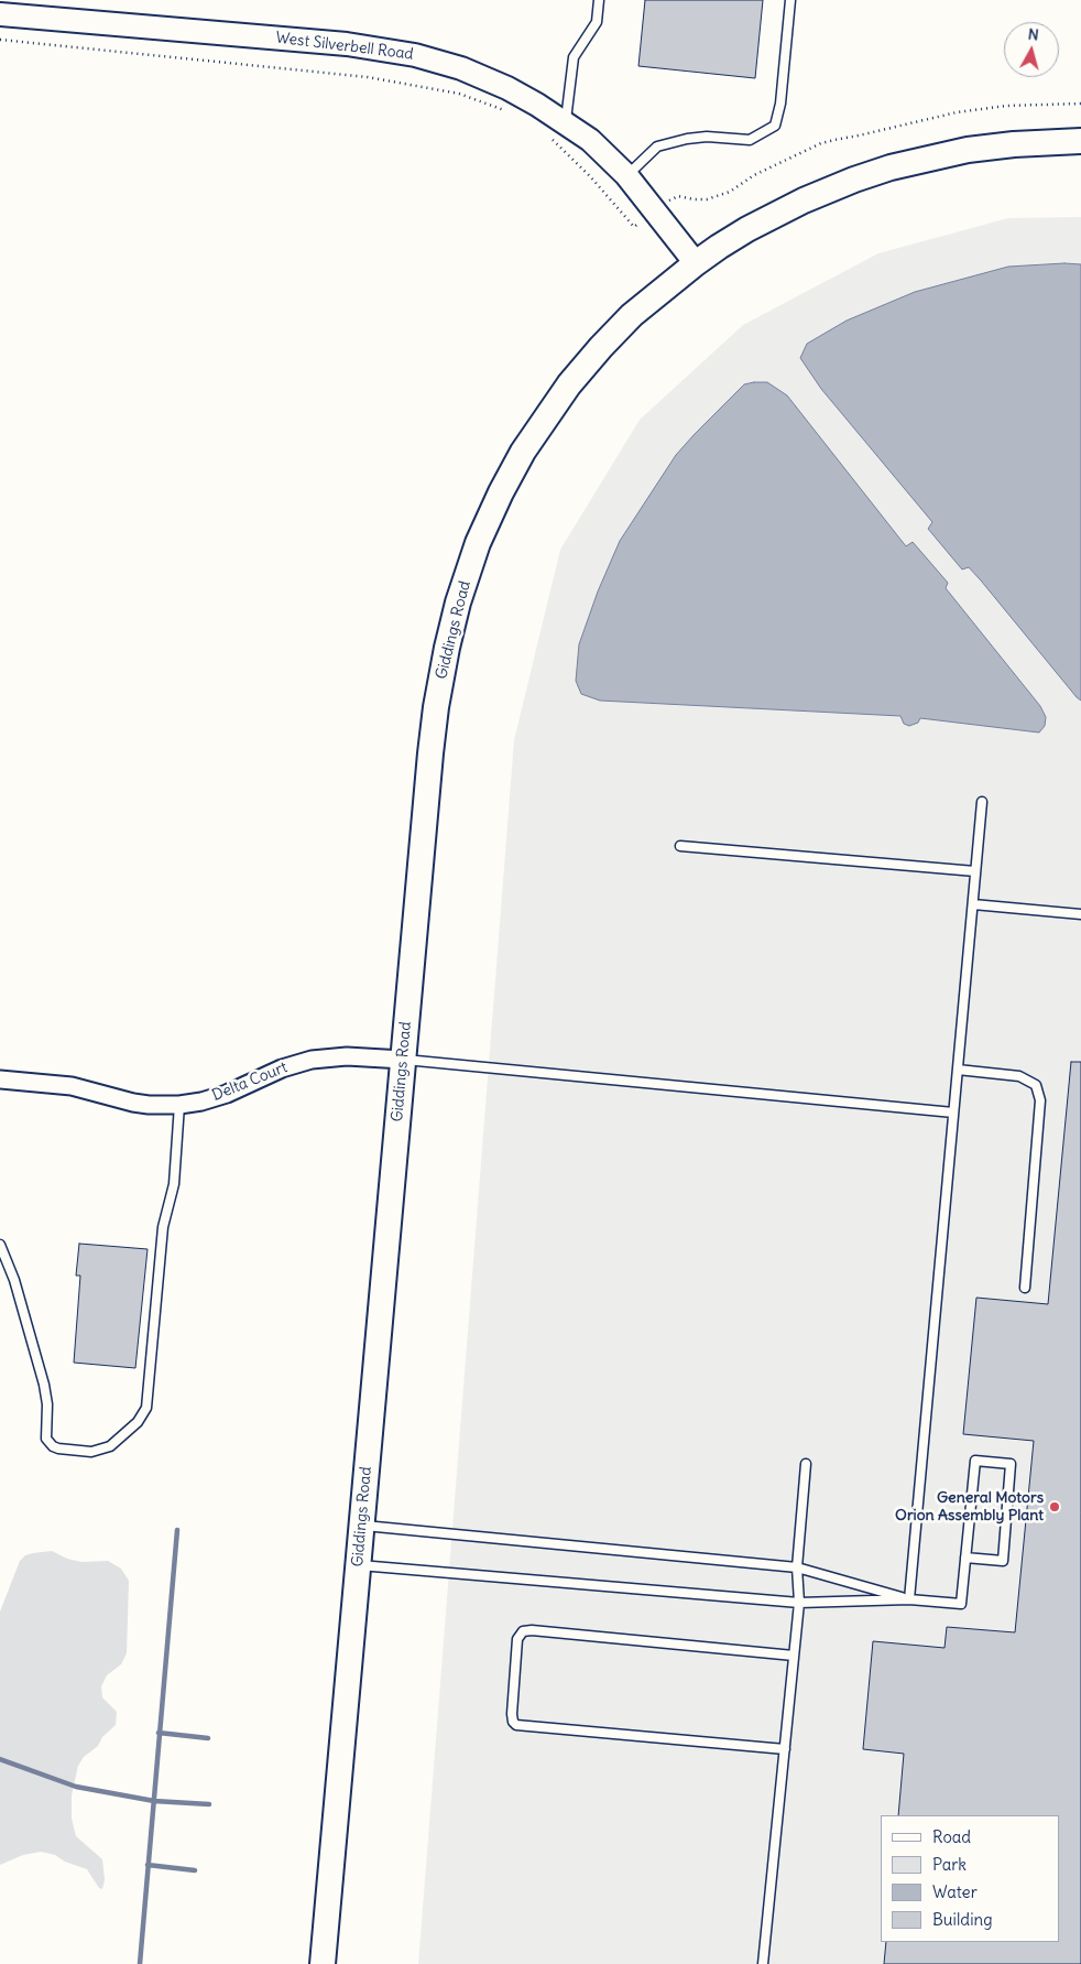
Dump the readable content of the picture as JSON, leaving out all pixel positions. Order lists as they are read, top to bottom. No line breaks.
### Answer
{"streets":{"main road":["Giddings Road"],"street":["West Silverbell Road","Delta Court"]},"crossings":[["West Silverbell Road","Giddings Road"],["Giddings Road","Delta Court"]],"places":["General Motors Orion Assembly Plant"],"legend":["Road","Park","Water","Building"],"north":"top"}
